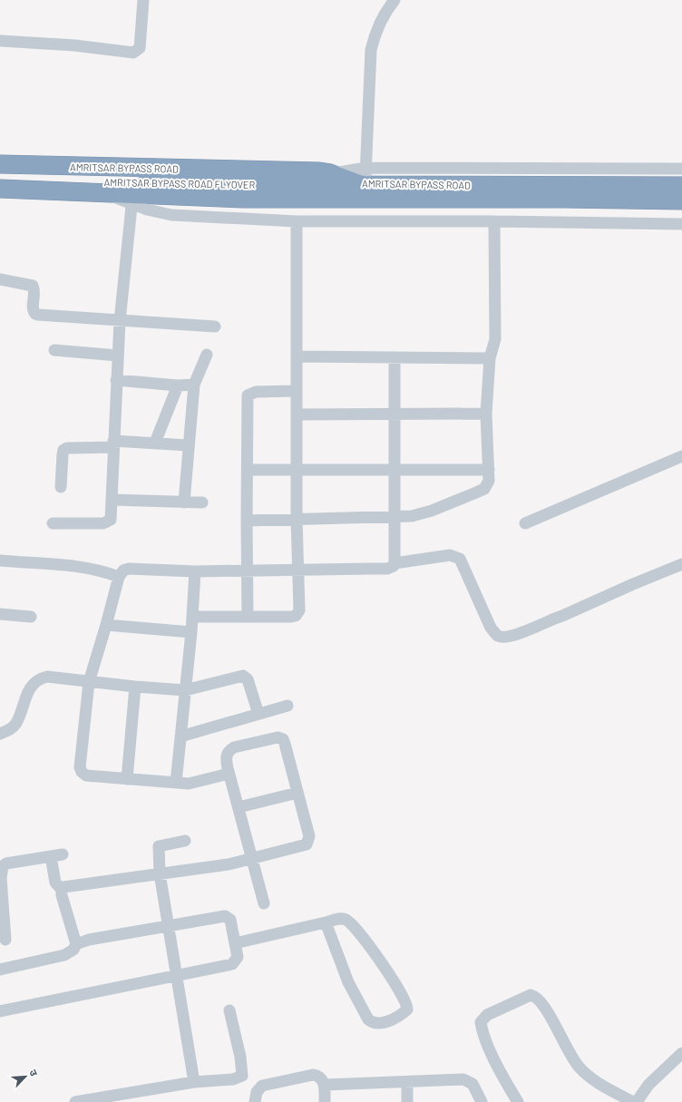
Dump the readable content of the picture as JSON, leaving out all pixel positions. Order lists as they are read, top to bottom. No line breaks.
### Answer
{"streets":{"highway":["AMRITSAR BYPASS ROAD","AMRITSAR BYPASS ROAD FLYOVER"]},"crossings":[["AMRITSAR BYPASS ROAD","AMRITSAR BYPASS ROAD FLYOVER"]],"north":"top right"}
